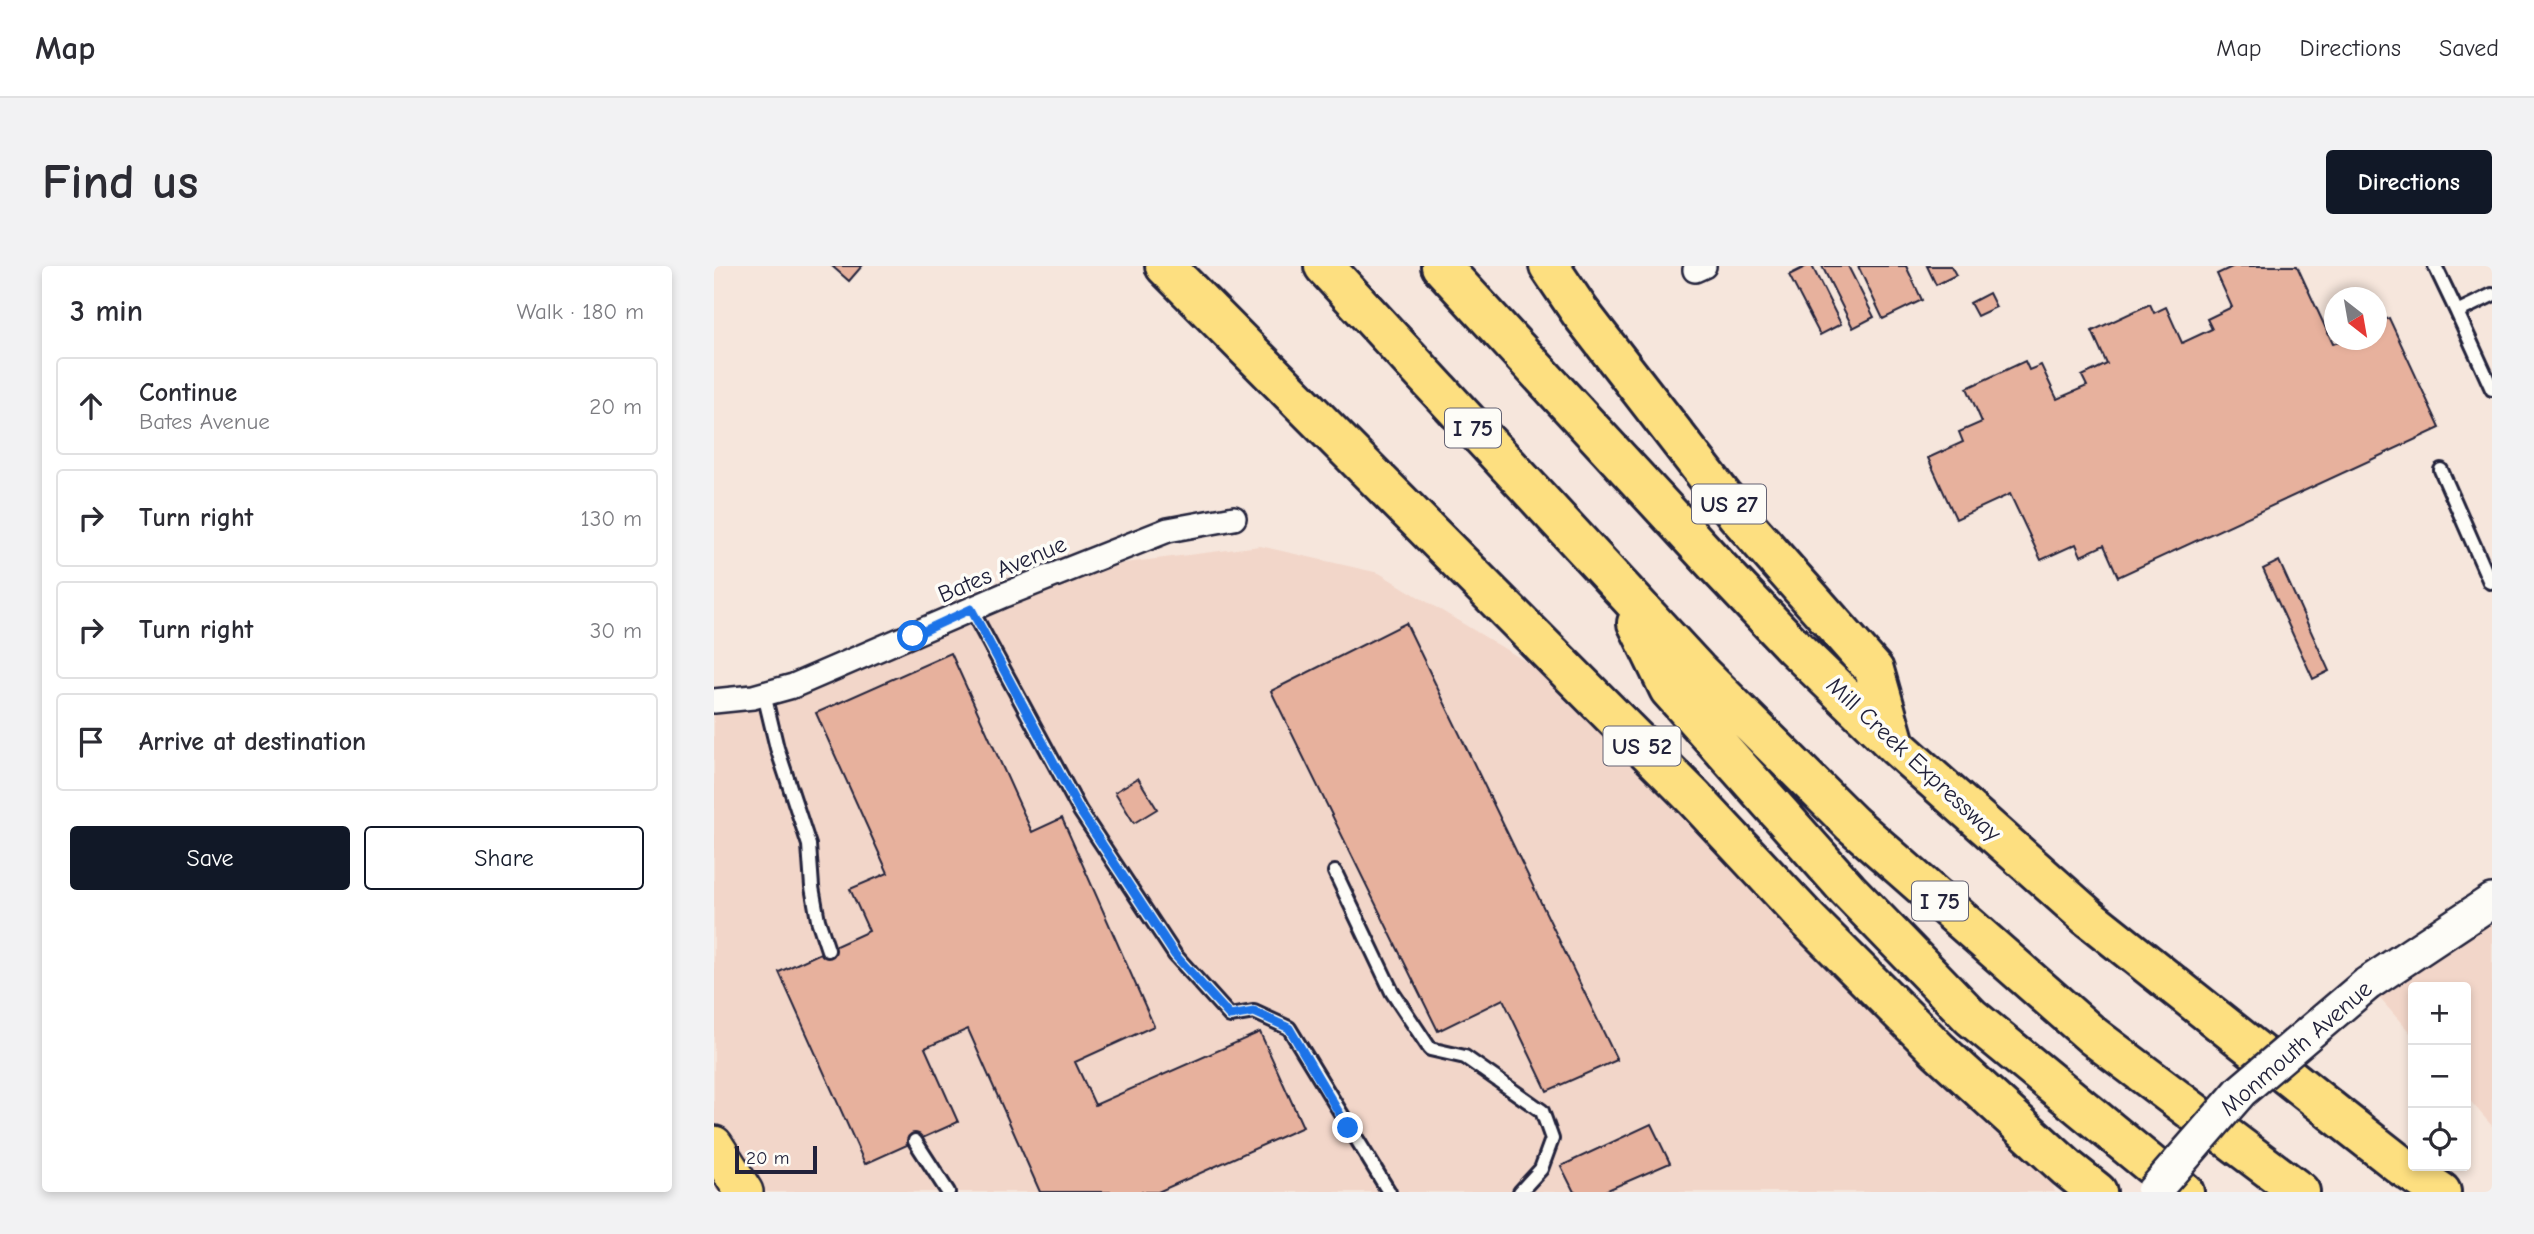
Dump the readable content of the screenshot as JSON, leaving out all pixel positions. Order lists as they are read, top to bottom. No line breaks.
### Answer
{"streets":{"highway":["I 75","US 27","US 52","Mill Creek Expressway"],"street":["Bates Avenue","Monmouth Avenue"]},"crossings":[["US 27","Mill Creek Expressway"]],"scale_bar":"20 m","north":"bottom right","page":{"header":"Map","nav":["Map","Directions","Saved"],"buttons":["Directions",["Save","Share"]],"title":"Find us","heading":["3 min","Walk · 180 m"],"list":[["Continue","Bates Avenue","20 m"],["Turn right","130 m"],["Turn right","30 m"],"Arrive at destination"],"map_buttons":["+","−"],"scale":"20 m"}}
